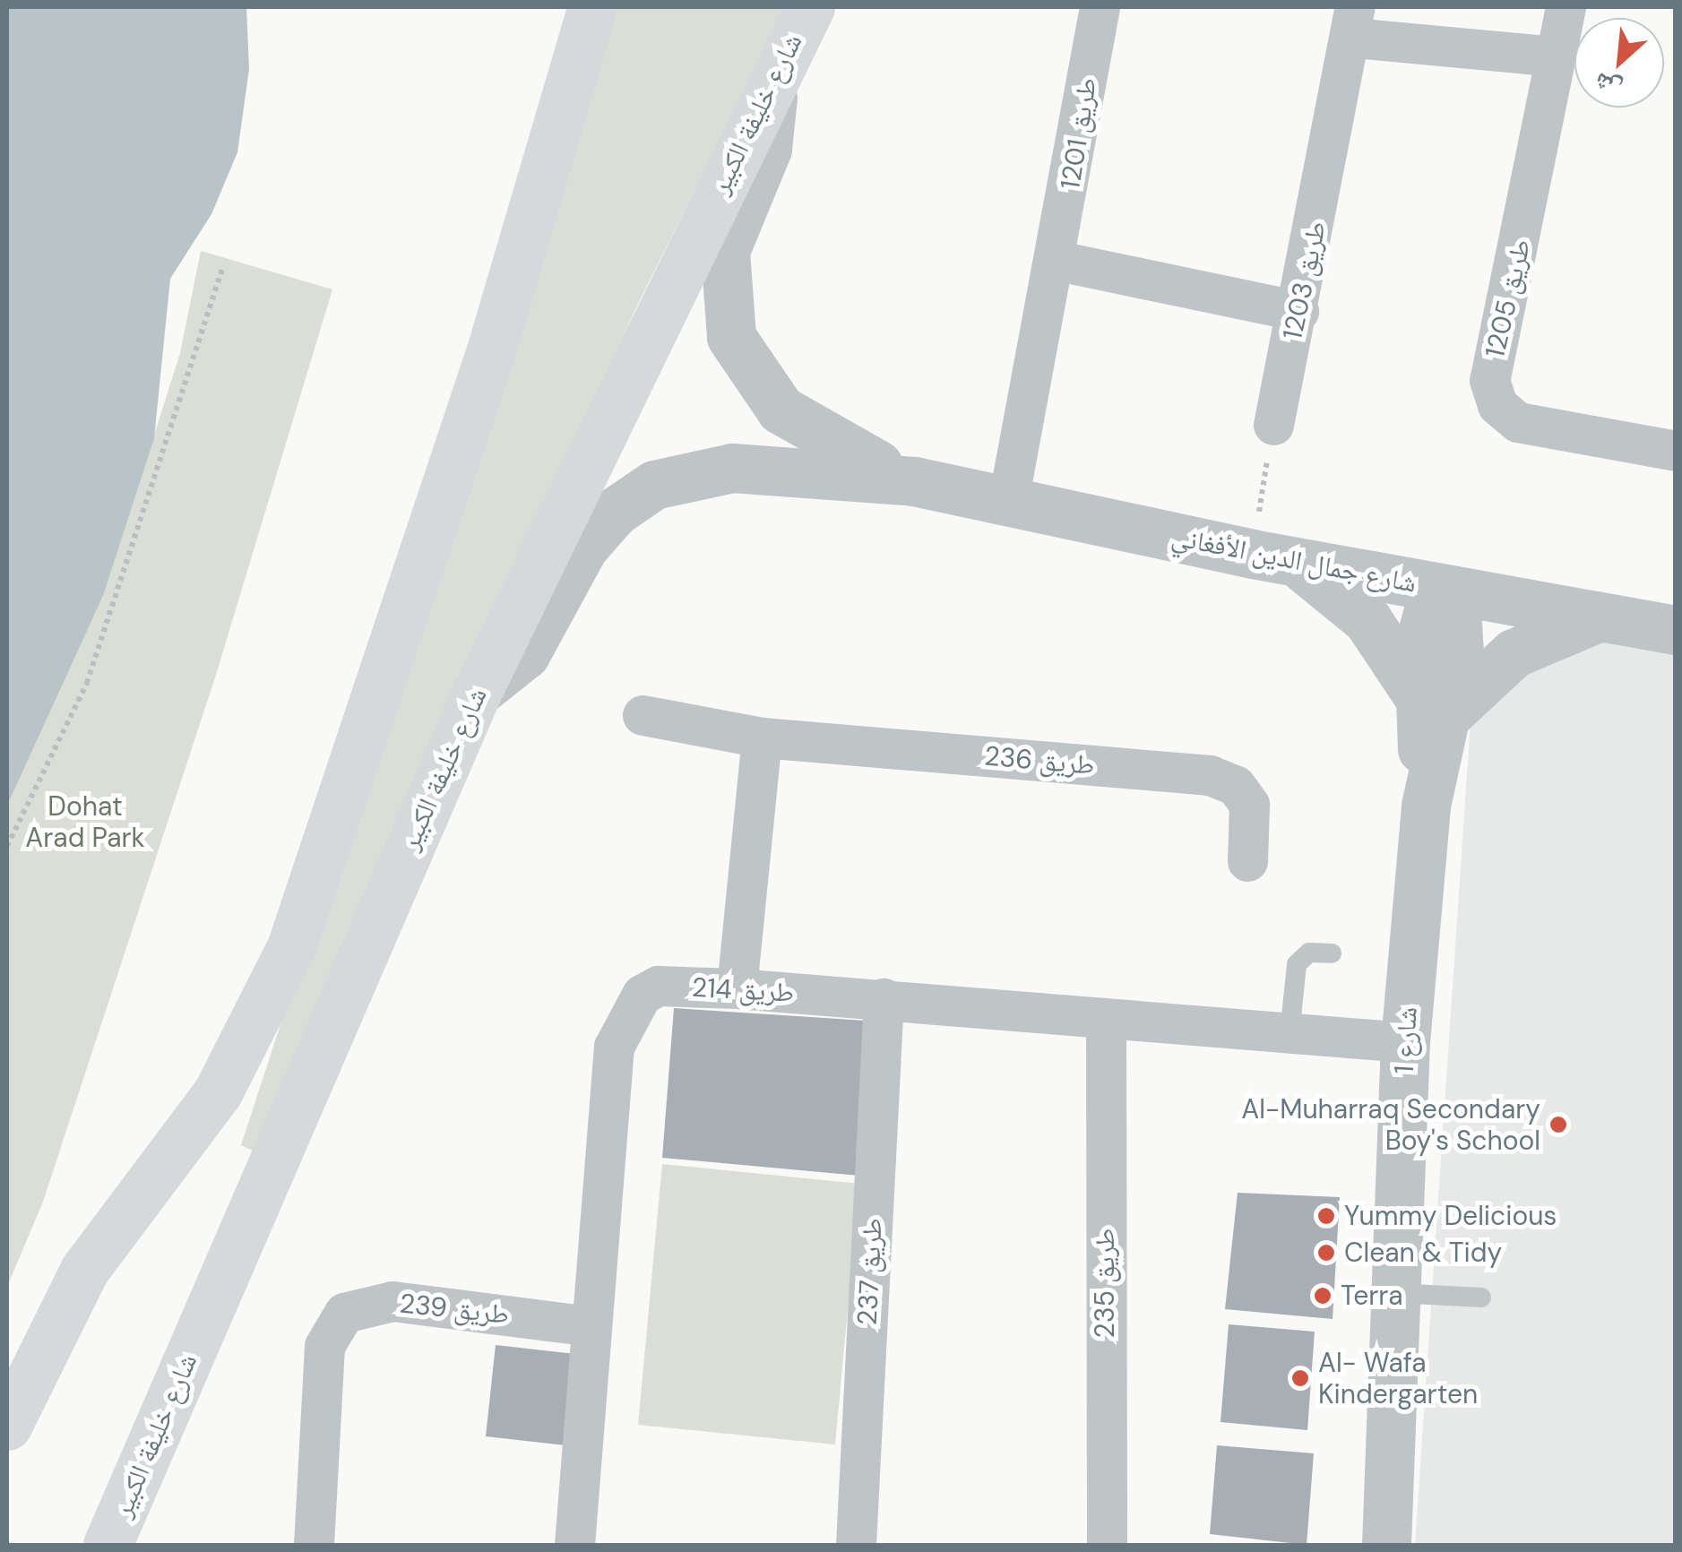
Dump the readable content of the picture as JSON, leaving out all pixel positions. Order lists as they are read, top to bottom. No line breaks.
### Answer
{"streets":{"main road":["شارع خليفة الكبير"],"street":["طريق 1201","طريق 1203","طريق 1205","شارع جمال الدين الأفغاني","طريق 236","طريق 214","شارع 1","طريق 237","طريق 235","طريق 239"]},"crossings":[["شارع خليفة الكبير","شارع جمال الدين الأفغاني"],["طريق 1201","شارع جمال الدين الأفغاني"],["شارع جمال الدين الأفغاني","شارع 1"],["طريق 214","شارع 1"],["طريق 214","طريق 237"],["طريق 214","طريق 235"],["طريق 214","طريق 239"]],"parks":["Dohat Arad Park"],"places":["Al-Muharraq Secondary Boy's School","Yummy Delicious","Clean & Tidy","Terra","Al- Wafa Kindergarten"],"north":"bottom left"}
